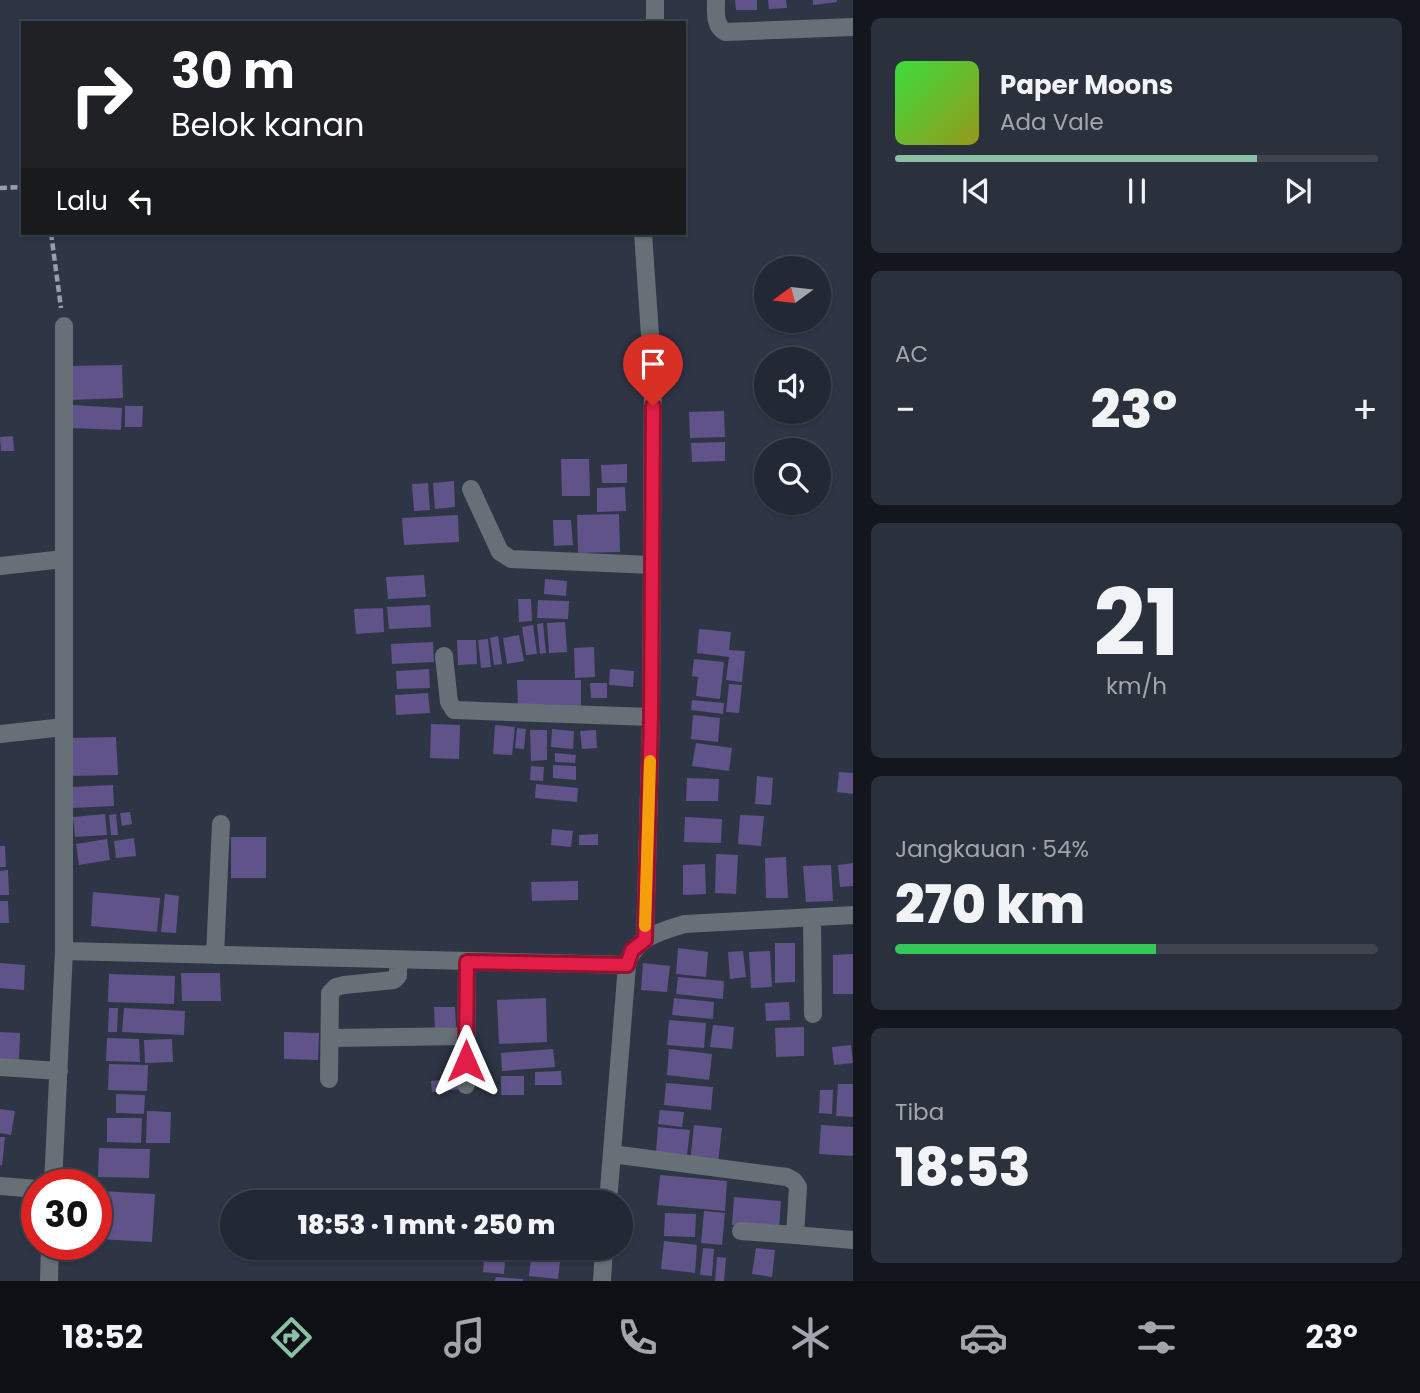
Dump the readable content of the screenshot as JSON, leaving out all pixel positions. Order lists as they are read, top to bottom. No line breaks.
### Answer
{"north":"left","page":{"turn":["30 m","Belok kanan"],"song":["Paper Moons","Ada Vale"],"then":"Lalu","tile":["AC",["21","km/h"],["Jangkauan · 54%","270 km"],["Tiba","18:53"]],"heat":["−","23°","+"],"limit":"30","trip":"18:53 · 1 mnt · 250 m","tabs":["18:52","23°"]}}
